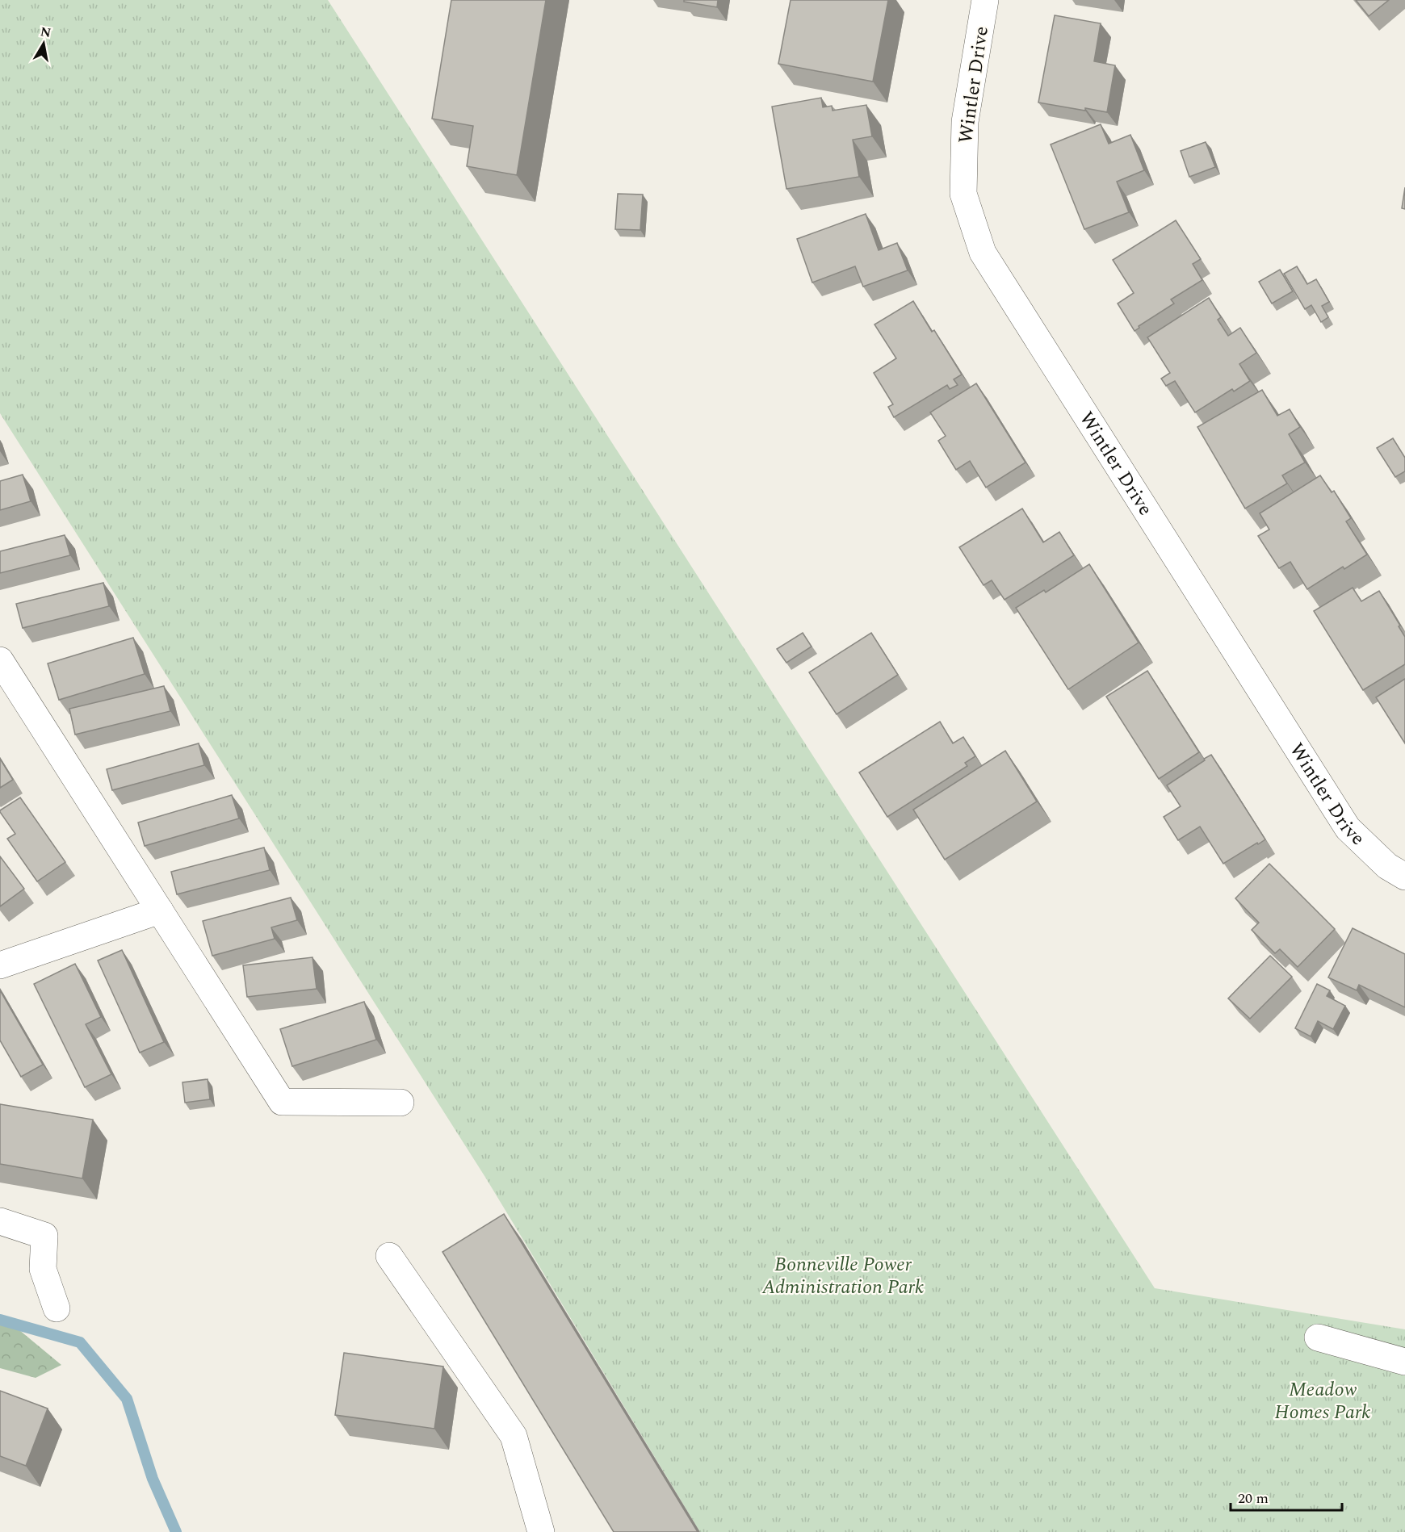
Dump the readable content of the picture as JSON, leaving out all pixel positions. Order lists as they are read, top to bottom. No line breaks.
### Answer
{"streets":{"street":["Wintler Drive"]},"parks":["Bonneville Power Administration Park","Meadow Homes Park"],"scale_bar":"20 m","north":"top"}
